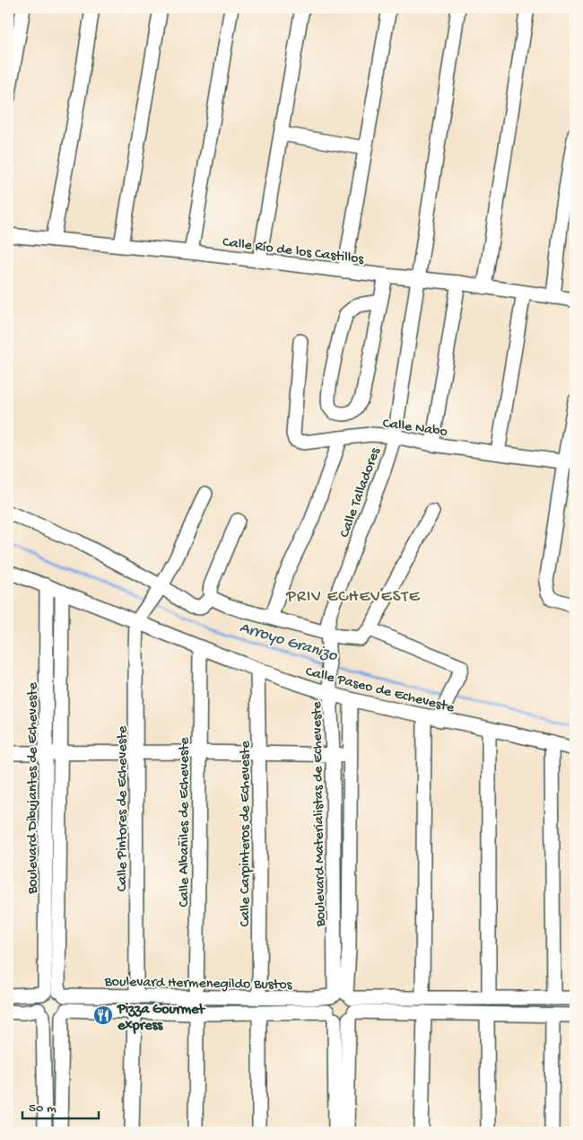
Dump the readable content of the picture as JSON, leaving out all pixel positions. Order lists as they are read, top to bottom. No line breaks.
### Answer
{"streets":{"street":["Calle Río de los Castillos","Calle Nabo","Calle Talladores","Calle Paseo de Echeveste","Boulevard Dibujantes de Echeveste","Calle Pintores de Echeveste","Boulevard Materialistas de Echeveste","Calle Albañiles de Echeveste","Calle Carpinteros de Echeveste","Boulevard Hermenegildo Bustos"]},"crossings":[["Calle Río de los Castillos","Calle Talladores"],["Calle Nabo","Calle Talladores"],["Calle Talladores","Boulevard Materialistas de Echeveste"],["Calle Paseo de Echeveste","Boulevard Dibujantes de Echeveste"],["Calle Paseo de Echeveste","Calle Pintores de Echeveste"],["Calle Paseo de Echeveste","Boulevard Materialistas de Echeveste"],["Calle Paseo de Echeveste","Calle Albañiles de Echeveste"],["Calle Paseo de Echeveste","Calle Carpinteros de Echeveste"],["Boulevard Dibujantes de Echeveste","Boulevard Hermenegildo Bustos"],["Calle Pintores de Echeveste","Boulevard Hermenegildo Bustos"],["Boulevard Materialistas de Echeveste","Boulevard Hermenegildo Bustos"],["Calle Albañiles de Echeveste","Boulevard Hermenegildo Bustos"],["Calle Carpinteros de Echeveste","Boulevard Hermenegildo Bustos"]],"districts":["PRIV ECHEVESTE"],"water":["Arroyo Granizo"],"places":{"restaurant":["Pizza Gourmet express"]},"scale_bar":"50 m"}
